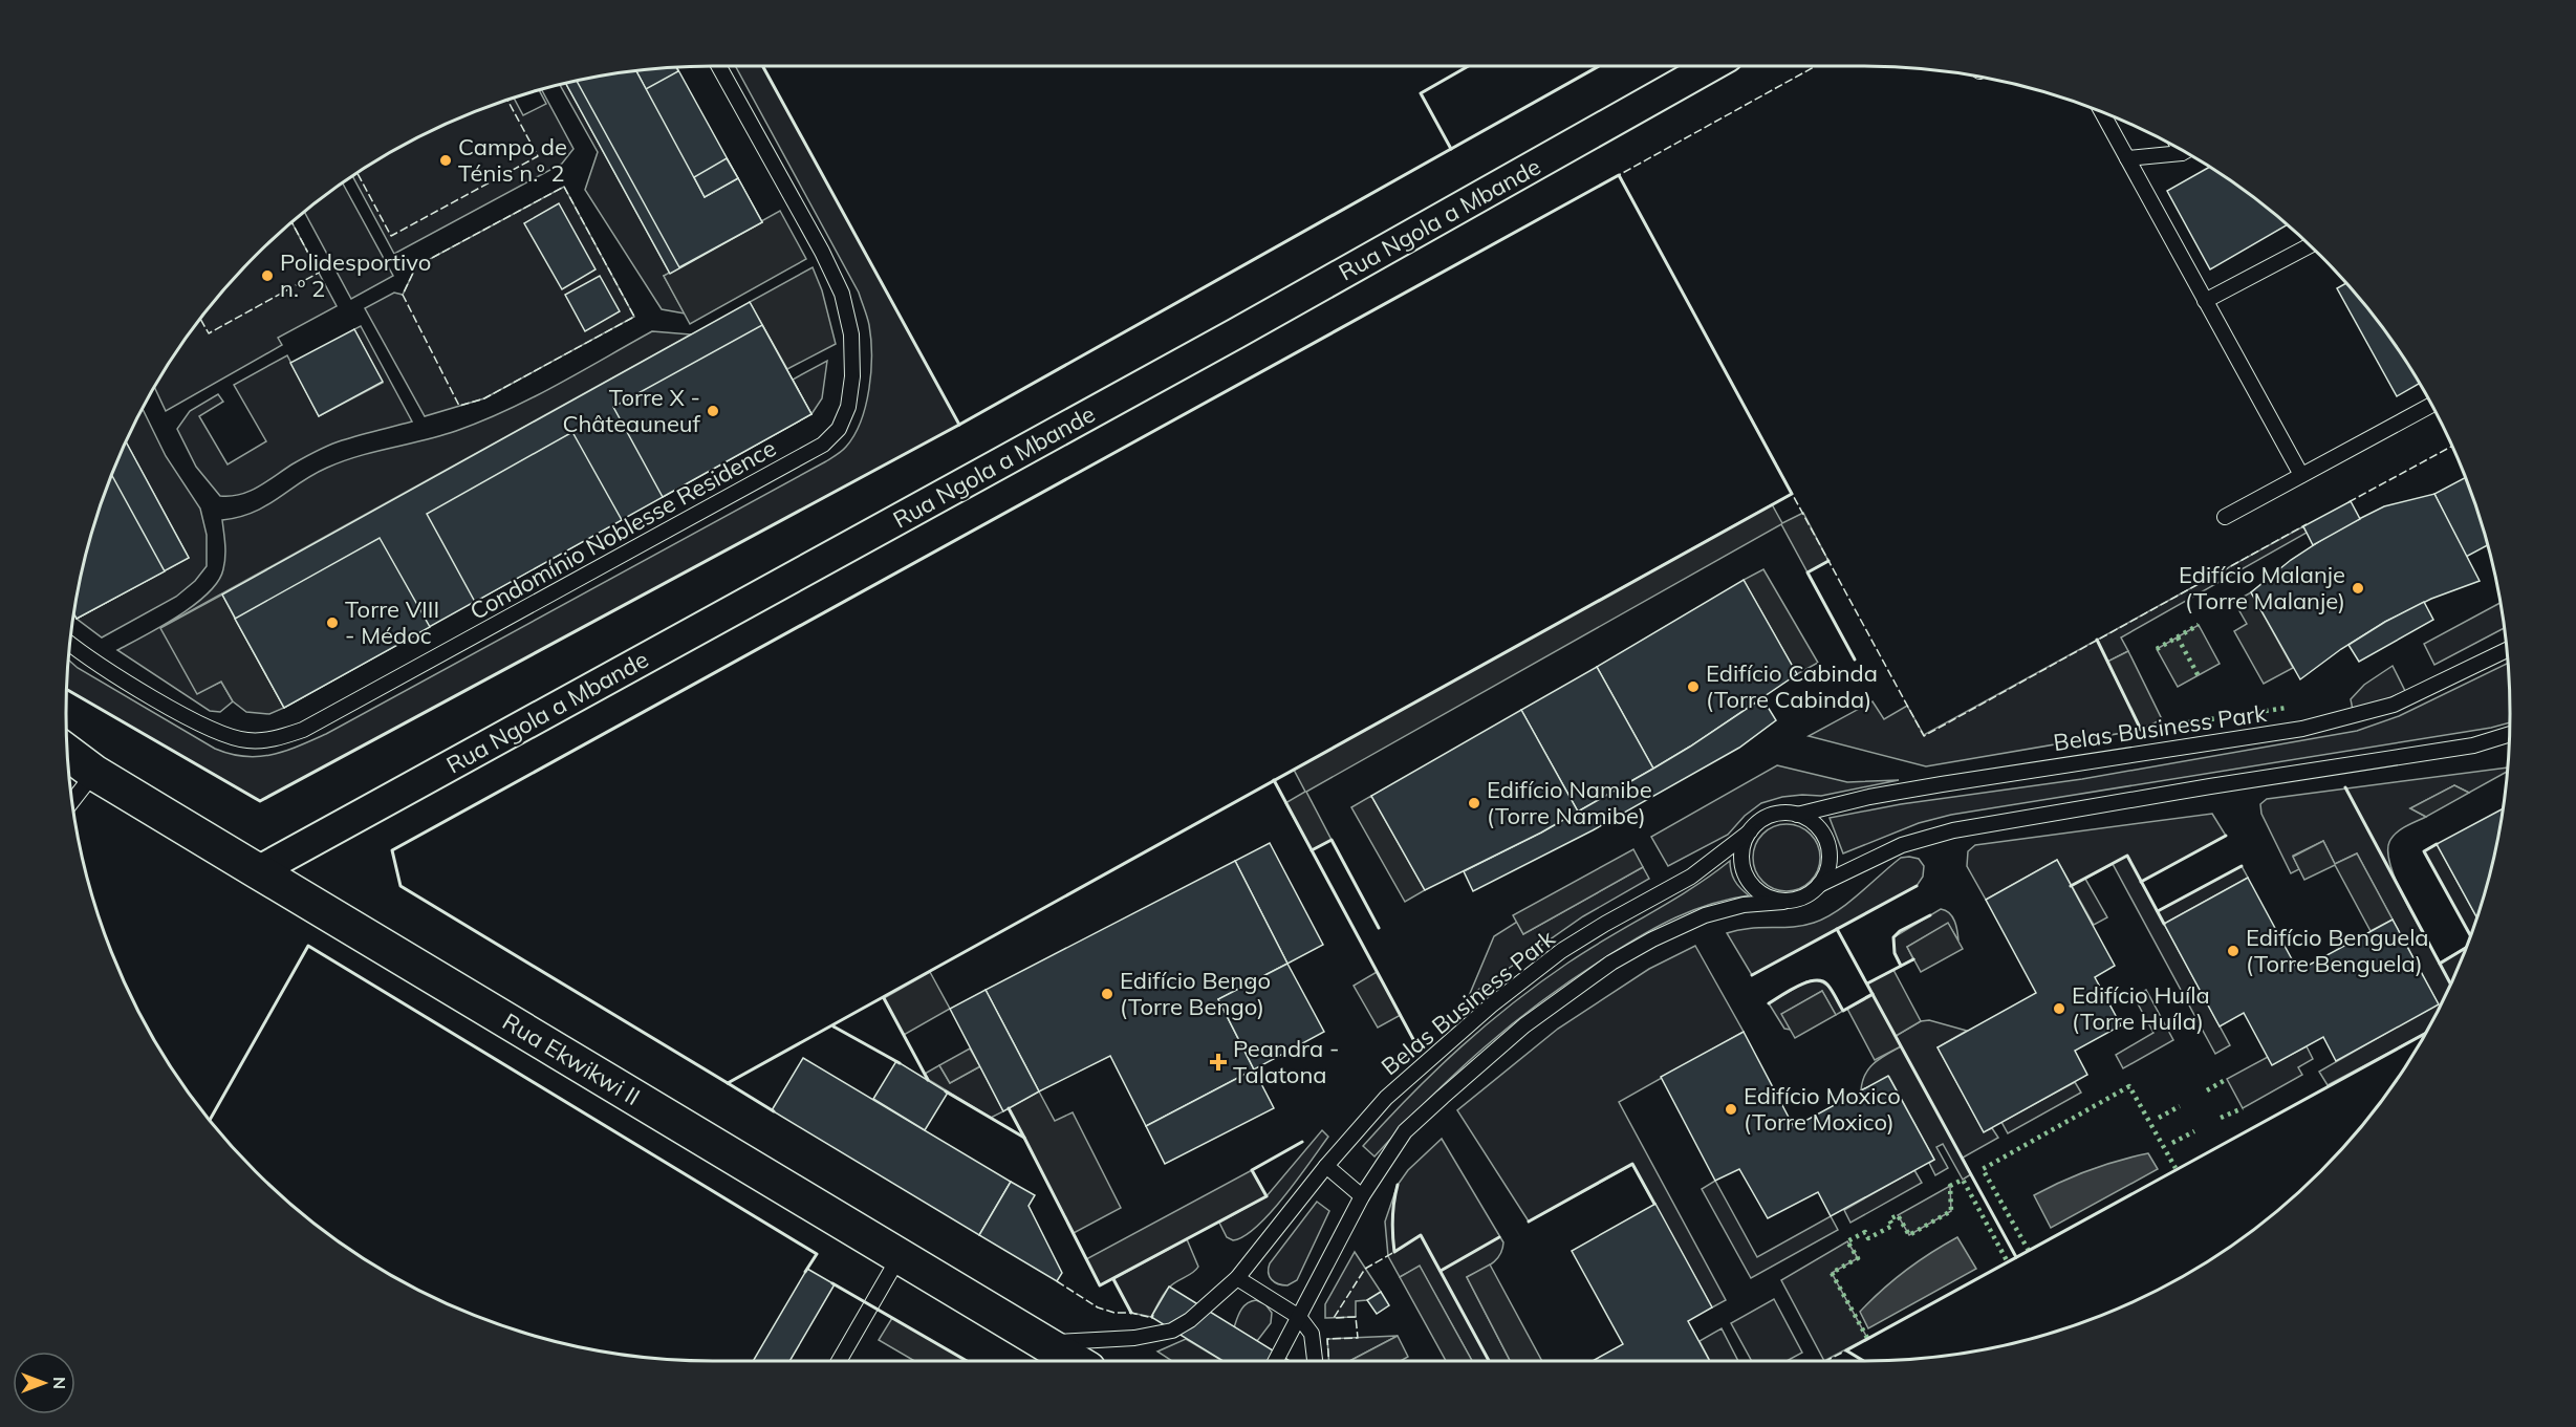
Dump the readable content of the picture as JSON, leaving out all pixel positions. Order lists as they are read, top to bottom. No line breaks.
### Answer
{"streets":{"street":["Rua Ngola a Mbande","Rua Ekwikwi II"],"lane":["Condomínio Noblesse Residence","Belas Business Park"]},"crossings":[["Rua Ngola a Mbande","Rua Ekwikwi II"],["Belas Business Park","Rua Ekwikwi II"]],"places":{"other":["Campo de Ténis n.º 2","Polidesportivo n.º 2","Torre X - Châteauneuf","Edifício Malanje (Torre Malanje)","Torre VIII - Médoc","Edifício Cabinda (Torre Cabinda)","Edifício Namibe (Torre Namibe)","Edifício Benguela (Torre Benguela)","Edifício Bengo (Torre Bengo)","Edifício Huíla (Torre Huíla)","Edifício Moxico (Torre Moxico)"],"health":["Peandra - Talatona"]},"north":"right"}
